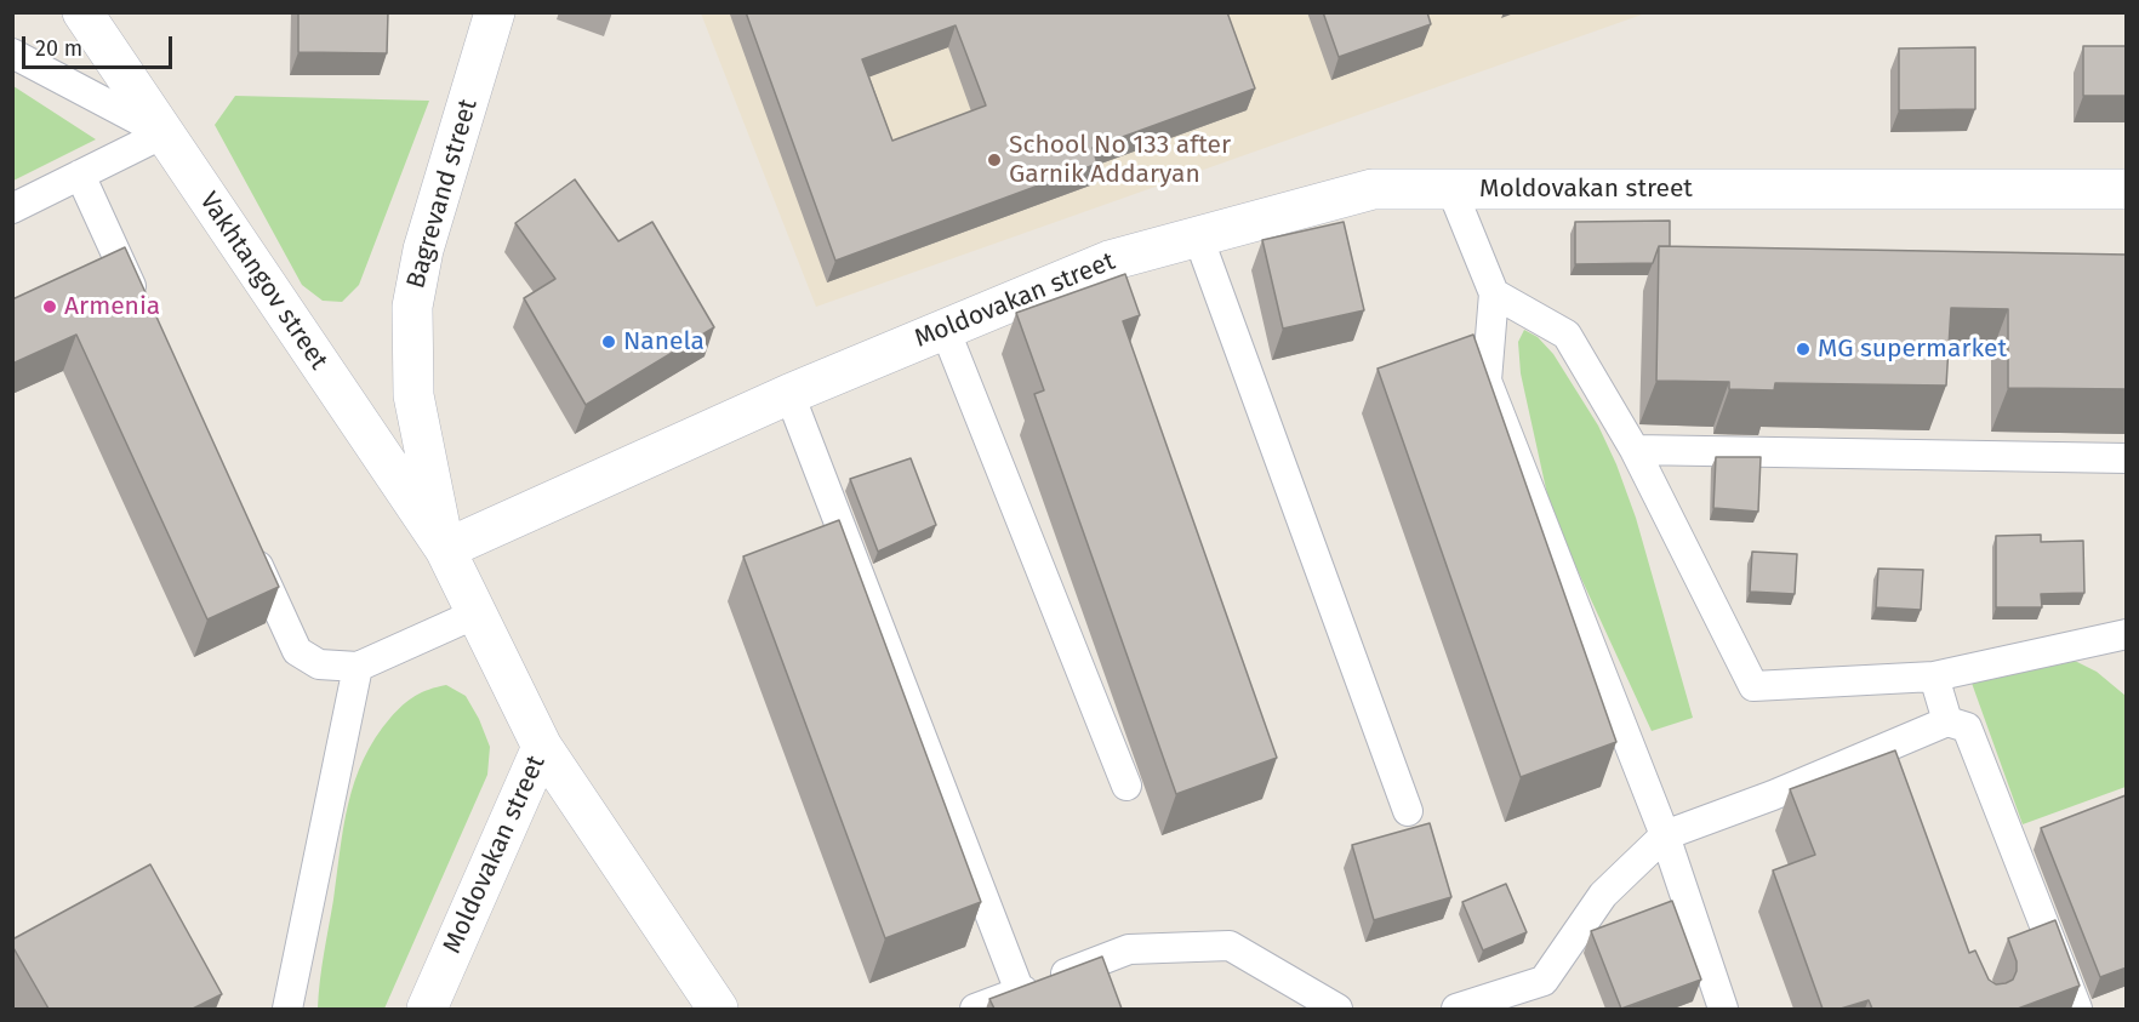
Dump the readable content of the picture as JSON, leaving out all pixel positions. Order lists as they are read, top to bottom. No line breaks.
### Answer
{"streets":{"street":["Moldovakan street","Bagrevand street","Vakhtangov street"]},"crossings":[["Moldovakan street","Bagrevand street"],["Moldovakan street","Vakhtangov street"],["Bagrevand street","Vakhtangov street"]],"places":["School No 133 after Garnik Addaryan","Armenia","Nanela","MG supermarket"],"scale_bar":"20 m"}
